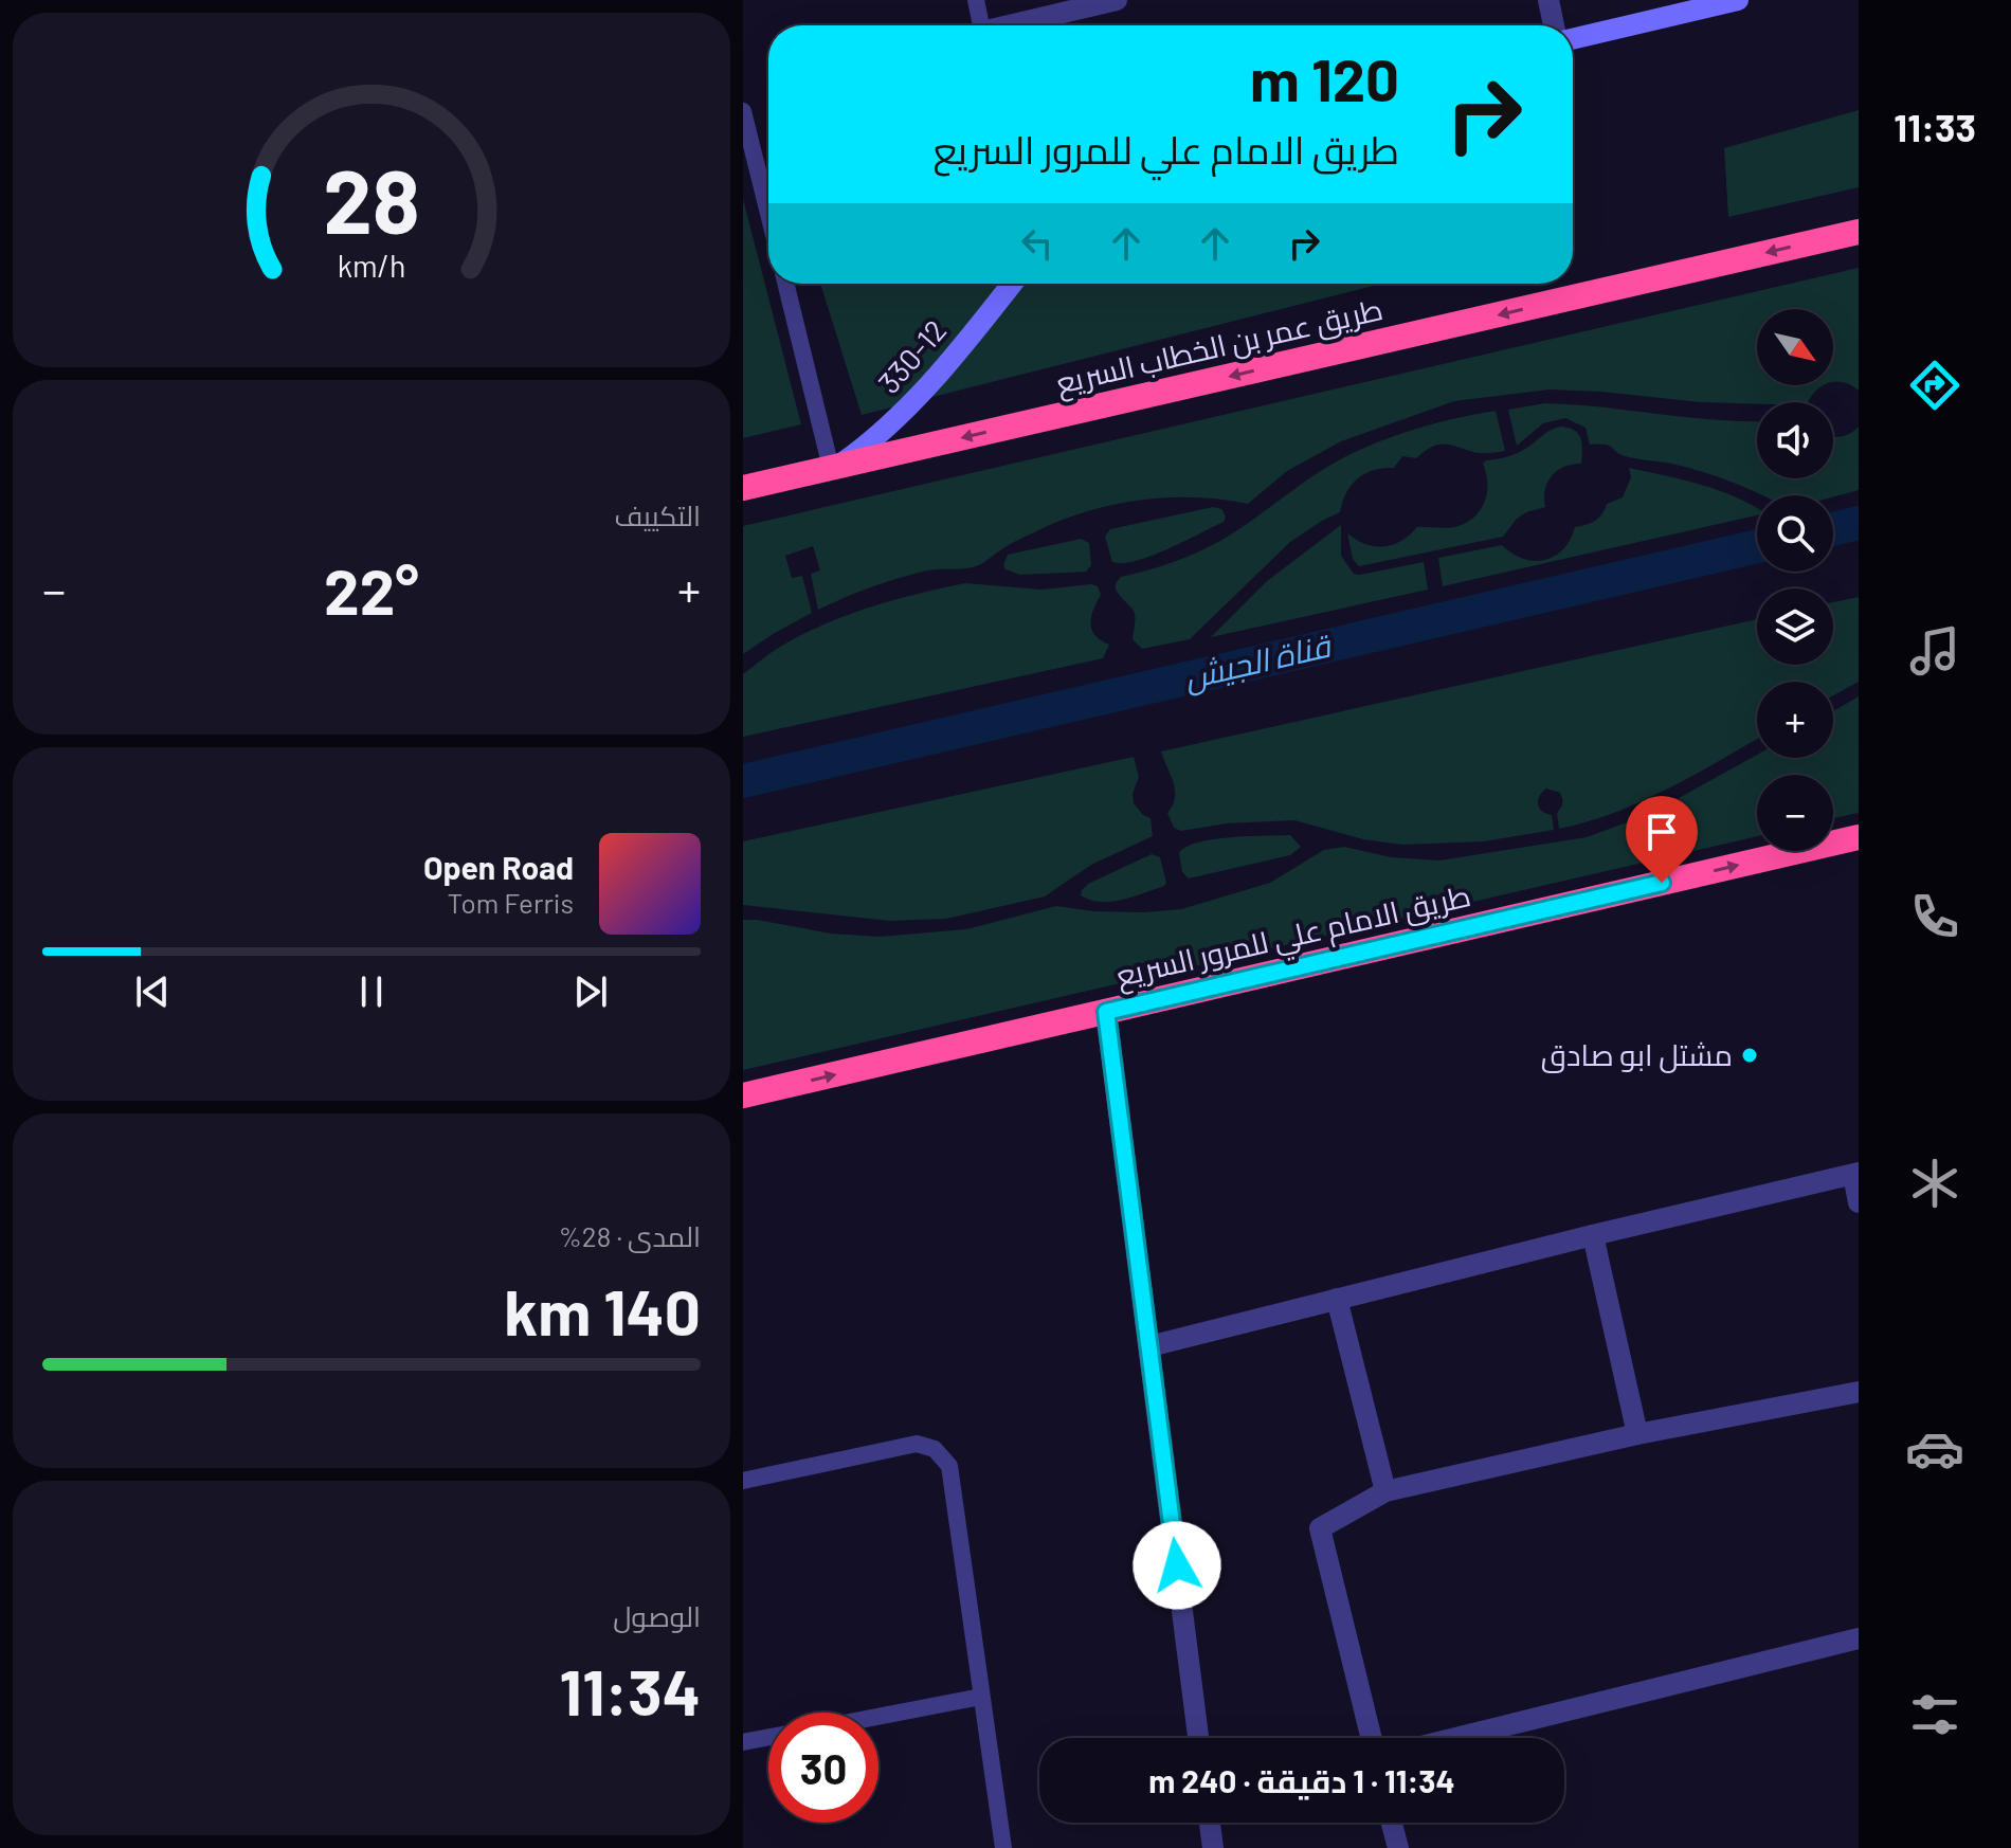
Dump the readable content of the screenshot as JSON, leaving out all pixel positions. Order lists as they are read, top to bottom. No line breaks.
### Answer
{"streets":{"highway":["طريق عمر بن الخطاب السريع","طريق الامام علي للمرور السريع"],"street":["330-12"]},"crossings":[["طريق عمر بن الخطاب السريع","330-12"]],"one_way":["طريق عمر بن الخطاب السريع","طريق الامام علي للمرور السريع"],"water":["قناة الجيش"],"places":["مشتل ابو صادق"],"north":"bottom right","page":{"tabs":"11:33","turn":["120 m","طريق الامام علي للمرور السريع"],"map_buttons":["+","−"],"tile":["التكييف",["المدى · 28%","140 km"],["الوصول","11:34"]],"heat":["−","22°","+"],"song":["Open Road","Tom Ferris"],"limit":"30","trip":"11:34 · 1 دقيقة · 240 m","gauge":["28","km/h"]}}
